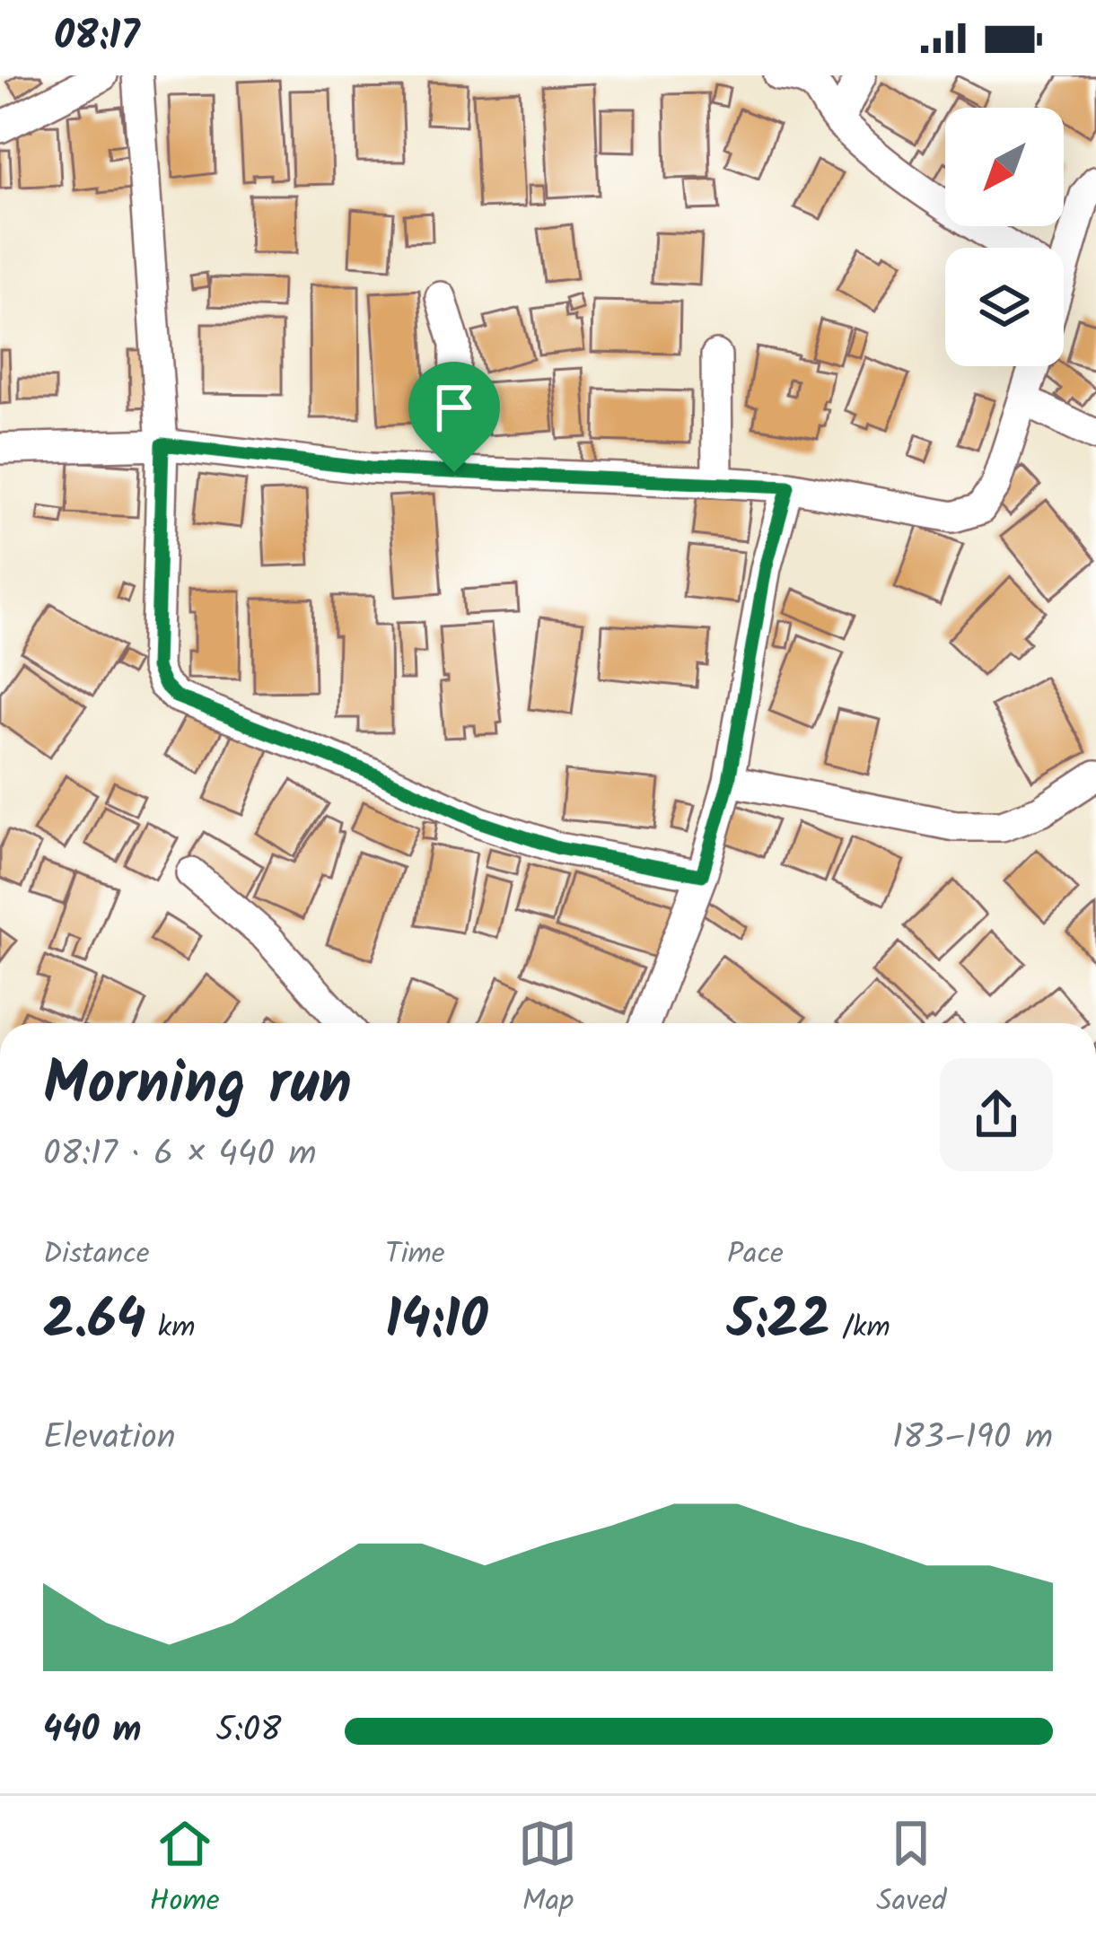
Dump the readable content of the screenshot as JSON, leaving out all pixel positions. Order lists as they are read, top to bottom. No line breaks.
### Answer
{"north":"bottom left","page":{"status":"08:17","heading":["Morning run","08:17 · 6 × 440 m"],"stats":[["Distance","2.64 km"],["Time","14:10"],["Pace","5:22 /km"]],"chart":["Elevation","183–190 m"],"list":[{"name":"440 m","note":"5:08"}],"tabs":["Home","Map","Saved"]}}
